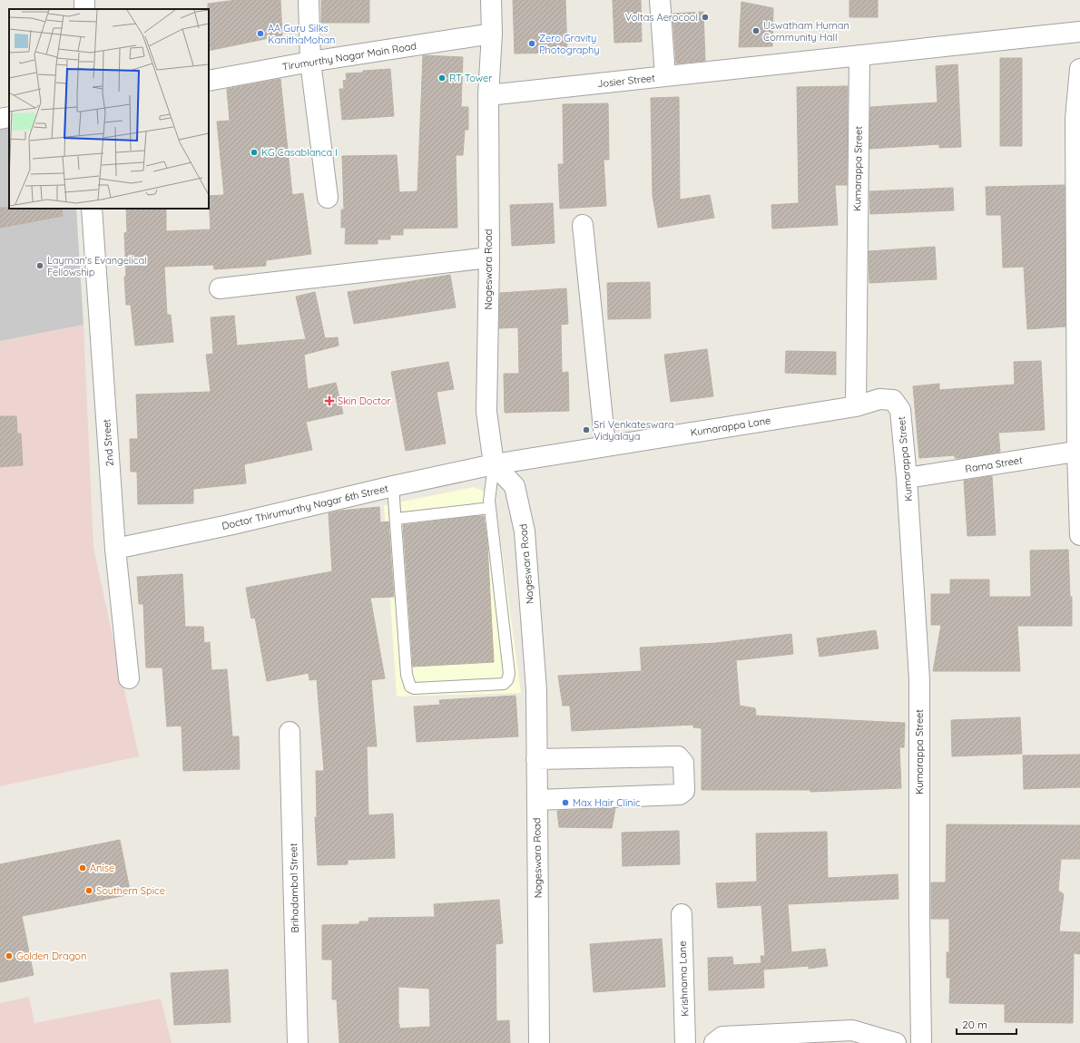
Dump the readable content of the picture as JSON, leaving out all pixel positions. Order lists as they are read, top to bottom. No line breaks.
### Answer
{"streets":{"street":["Tirumurthy Nagar Main Road","Josier Street","Kumarappa Street","Nageswara Road","Kumarappa Lane","2nd Street","Rama Street","Doctor Thirumurthy Nagar 6th Street","Brihadambal Street","Krishnama Lane"]},"crossings":[["Josier Street","Kumarappa Street"],["Josier Street","Nageswara Road"],["Kumarappa Street","Kumarappa Lane"],["Kumarappa Street","Rama Street"],["Nageswara Road","Kumarappa Lane"],["Nageswara Road","Doctor Thirumurthy Nagar 6th Street"],["Kumarappa Lane","Doctor Thirumurthy Nagar 6th Street"],["2nd Street","Doctor Thirumurthy Nagar 6th Street"]],"places":{"other":["Voltas Aerocool","Uswatham Human Community Hall","AA Guru Silks KanithaMohan","Zero Gravity Photography","RT Tower","KG Casablanca I","Layman's Evangelical Fellowship","Sri Venkateswara Vidyalaya","Max Hair Clinic","Anise","Southern Spice","Golden Dragon"],"health":["Skin Doctor"]},"scale_bar":"20 m"}
